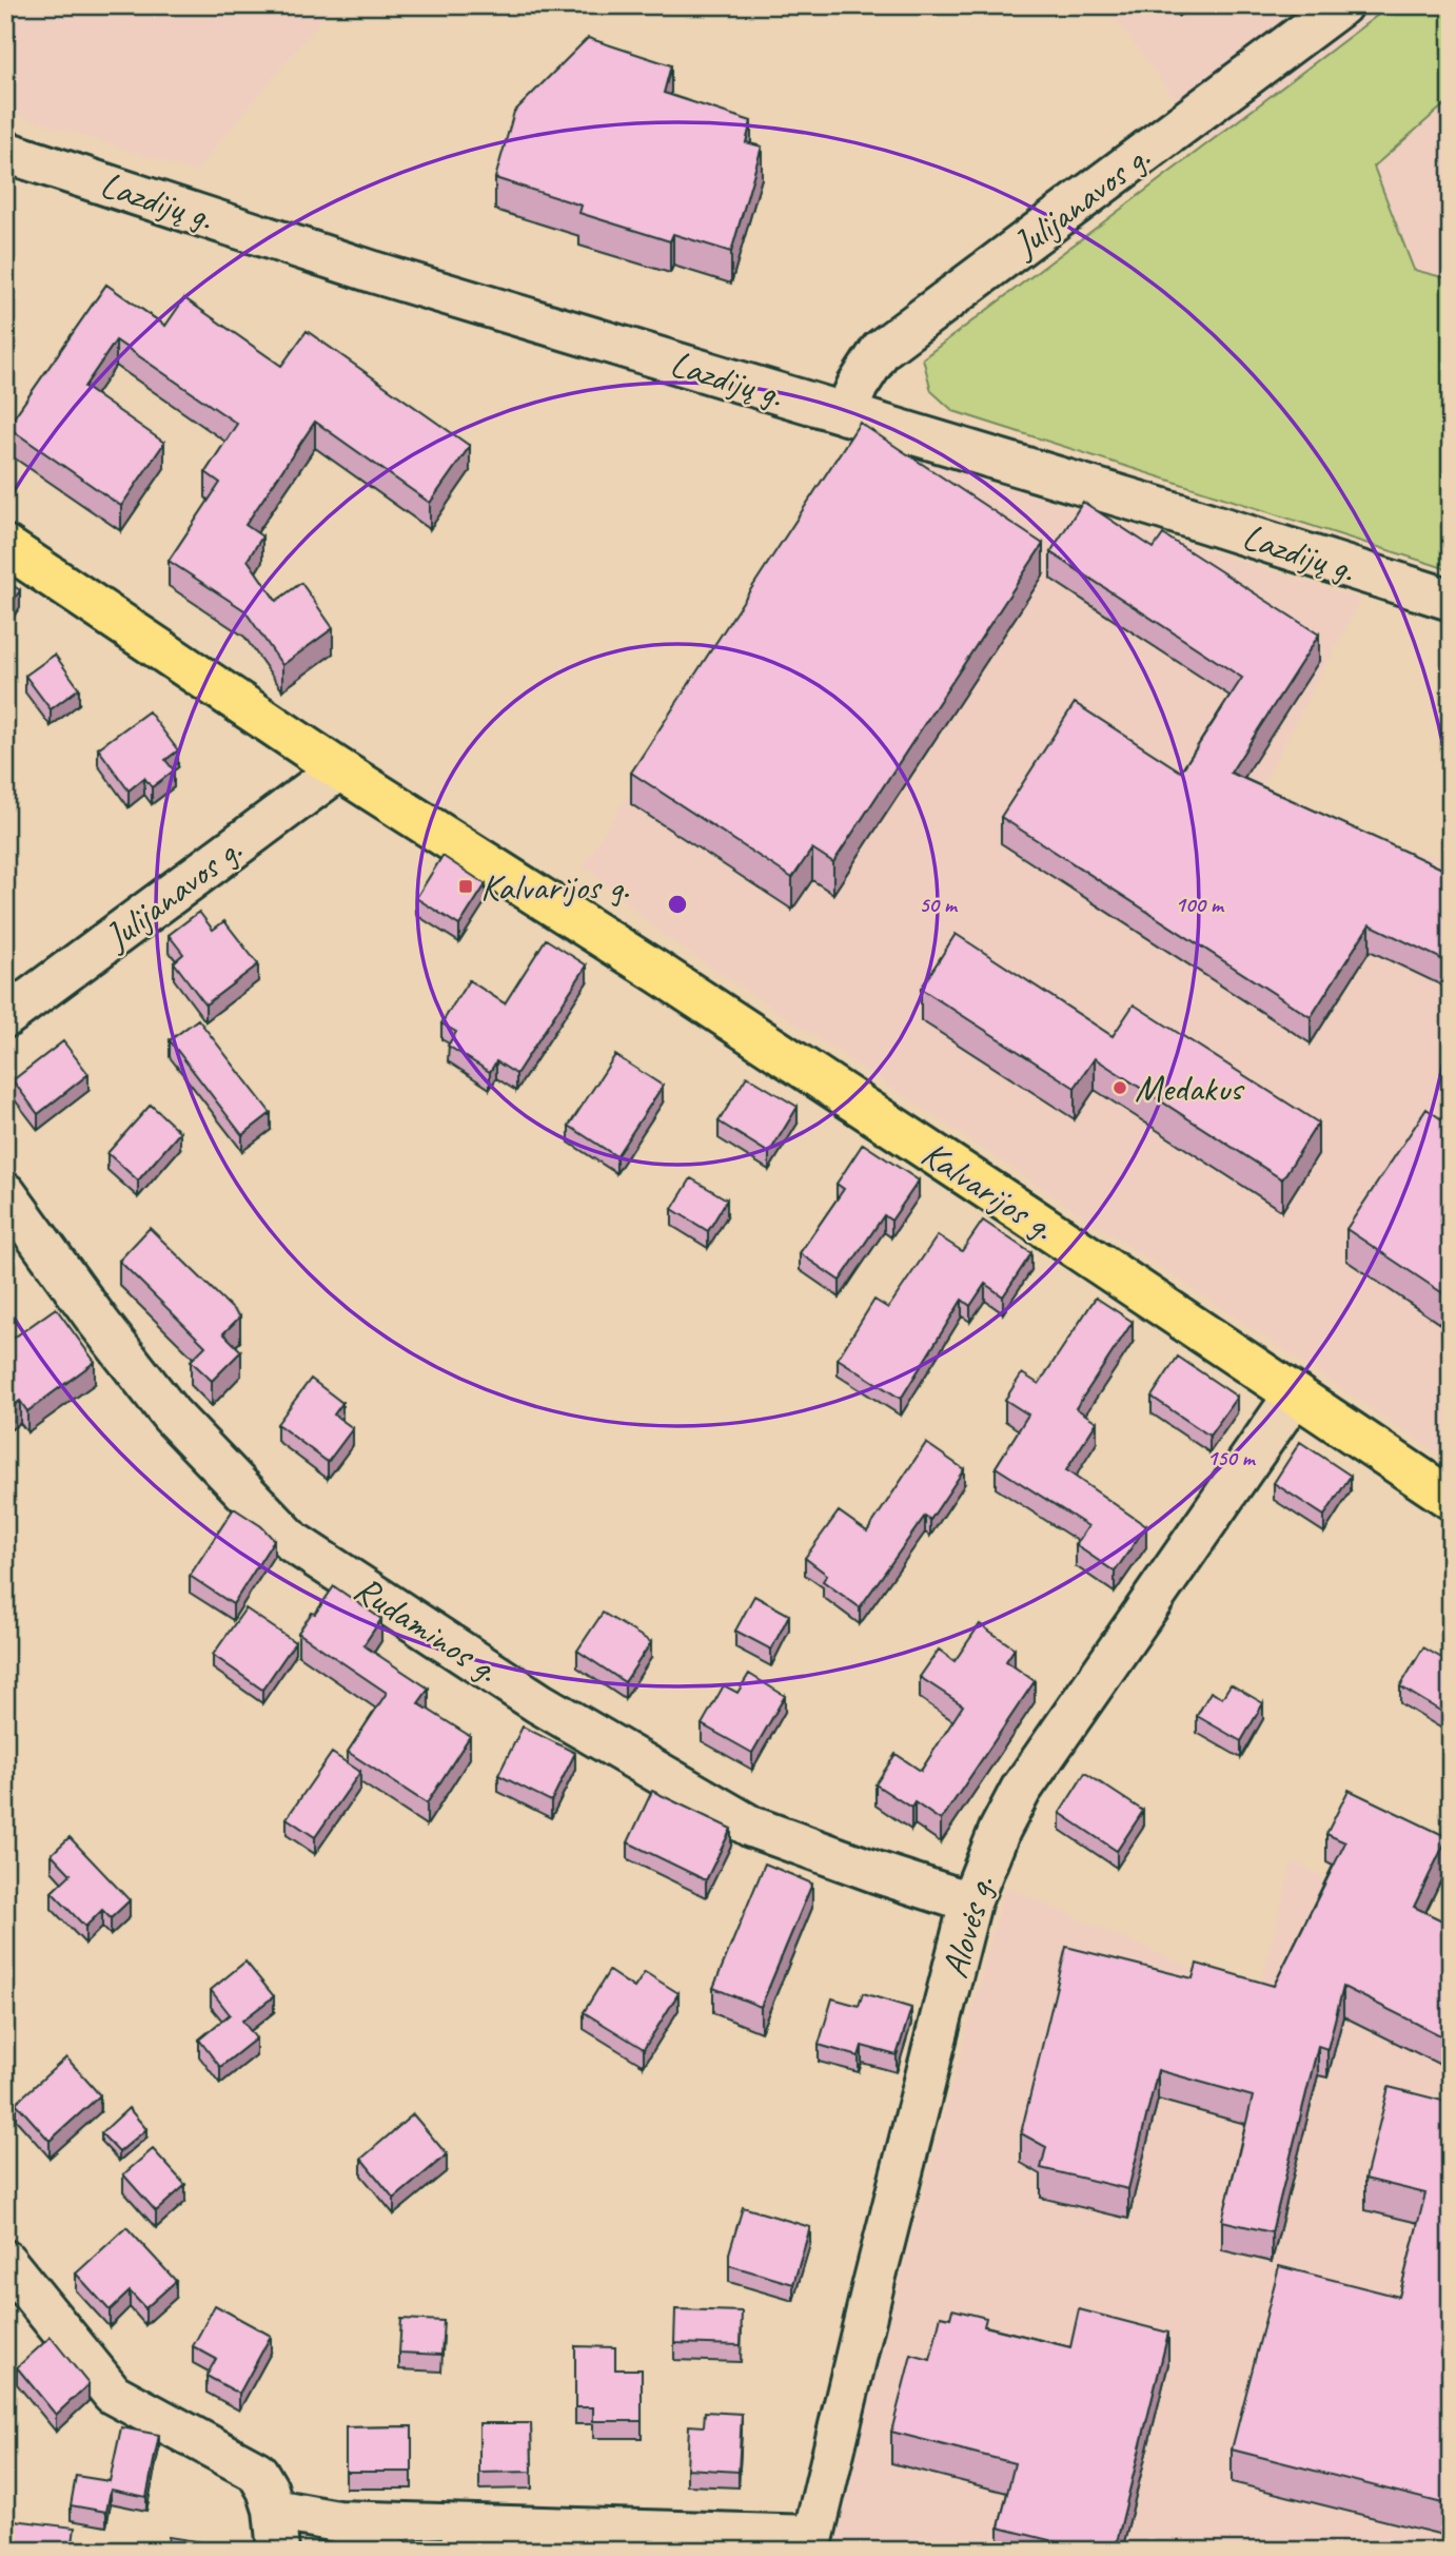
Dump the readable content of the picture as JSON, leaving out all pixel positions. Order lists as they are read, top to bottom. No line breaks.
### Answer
{"streets":{"main road":["Kalvarijos g."],"street":["Lazdijų g.","Julijanavos g.","Rudaminos g.","Alovės g."]},"crossings":[["Lazdijų g.","Julijanavos g."],["Julijanavos g.","Kalvarijos g."],["Kalvarijos g.","Alovės g."],["Rudaminos g.","Alovės g."]],"places":{"transit":["Kalvarijos g."],"other":["Medakus"]},"rings":["50 m","100 m","150 m"]}
